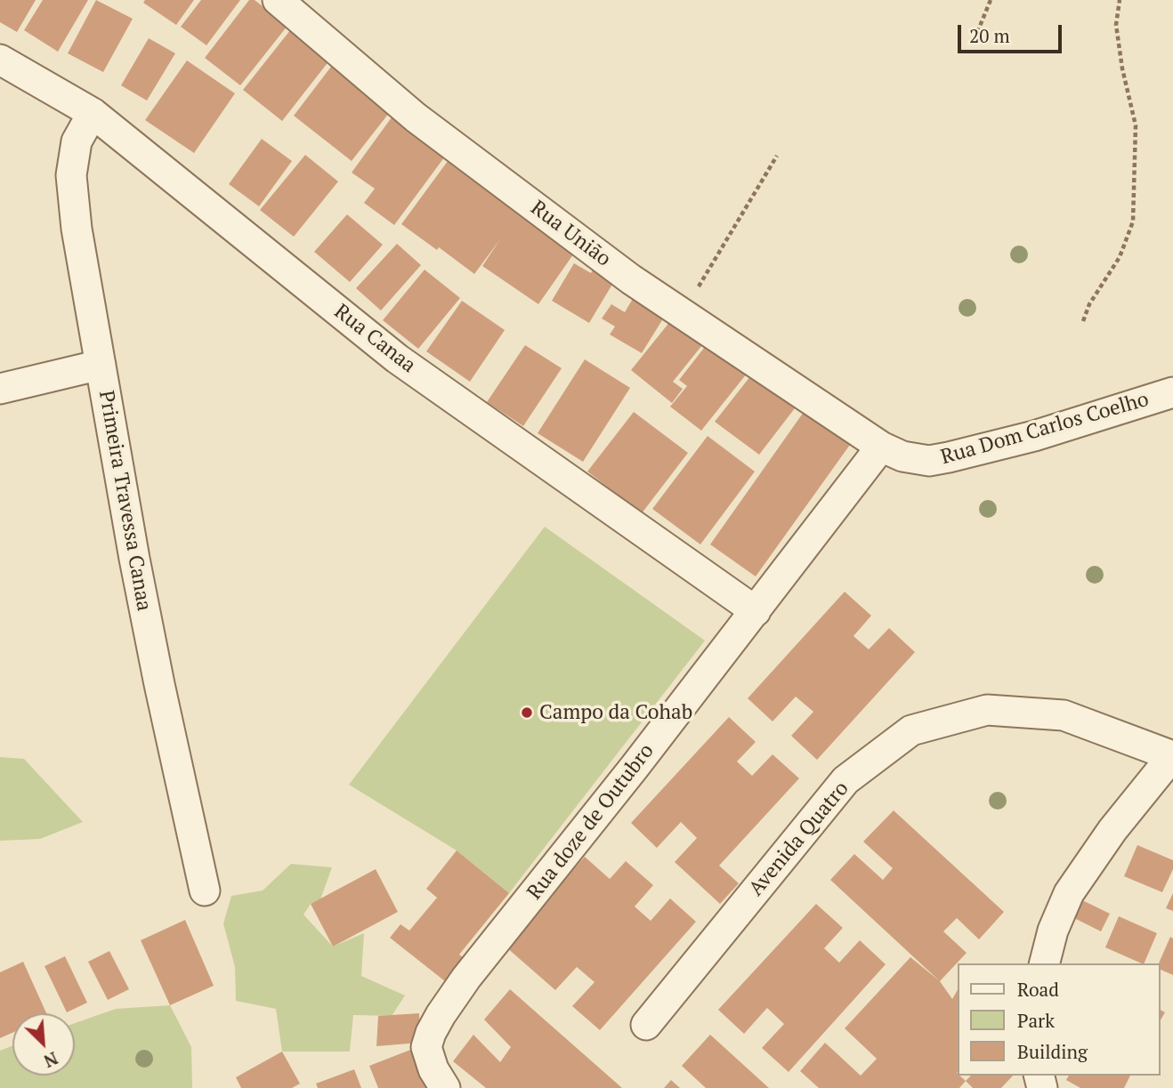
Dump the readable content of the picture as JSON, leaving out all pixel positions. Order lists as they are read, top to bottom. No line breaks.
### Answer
{"streets":{"street":["Rua União","Rua Canaa","Rua Dom Carlos Coelho","Primeira Travessa Canaa","Rua doze de Outubro","Avenida Quatro"]},"crossings":[["Rua União","Rua Dom Carlos Coelho"],["Rua União","Rua doze de Outubro"],["Rua Canaa","Primeira Travessa Canaa"],["Rua Canaa","Rua doze de Outubro"],["Rua Dom Carlos Coelho","Rua doze de Outubro"]],"places":["Campo da Cohab"],"legend":["Road","Park","Building"],"scale_bar":"20 m","north":"bottom right"}
